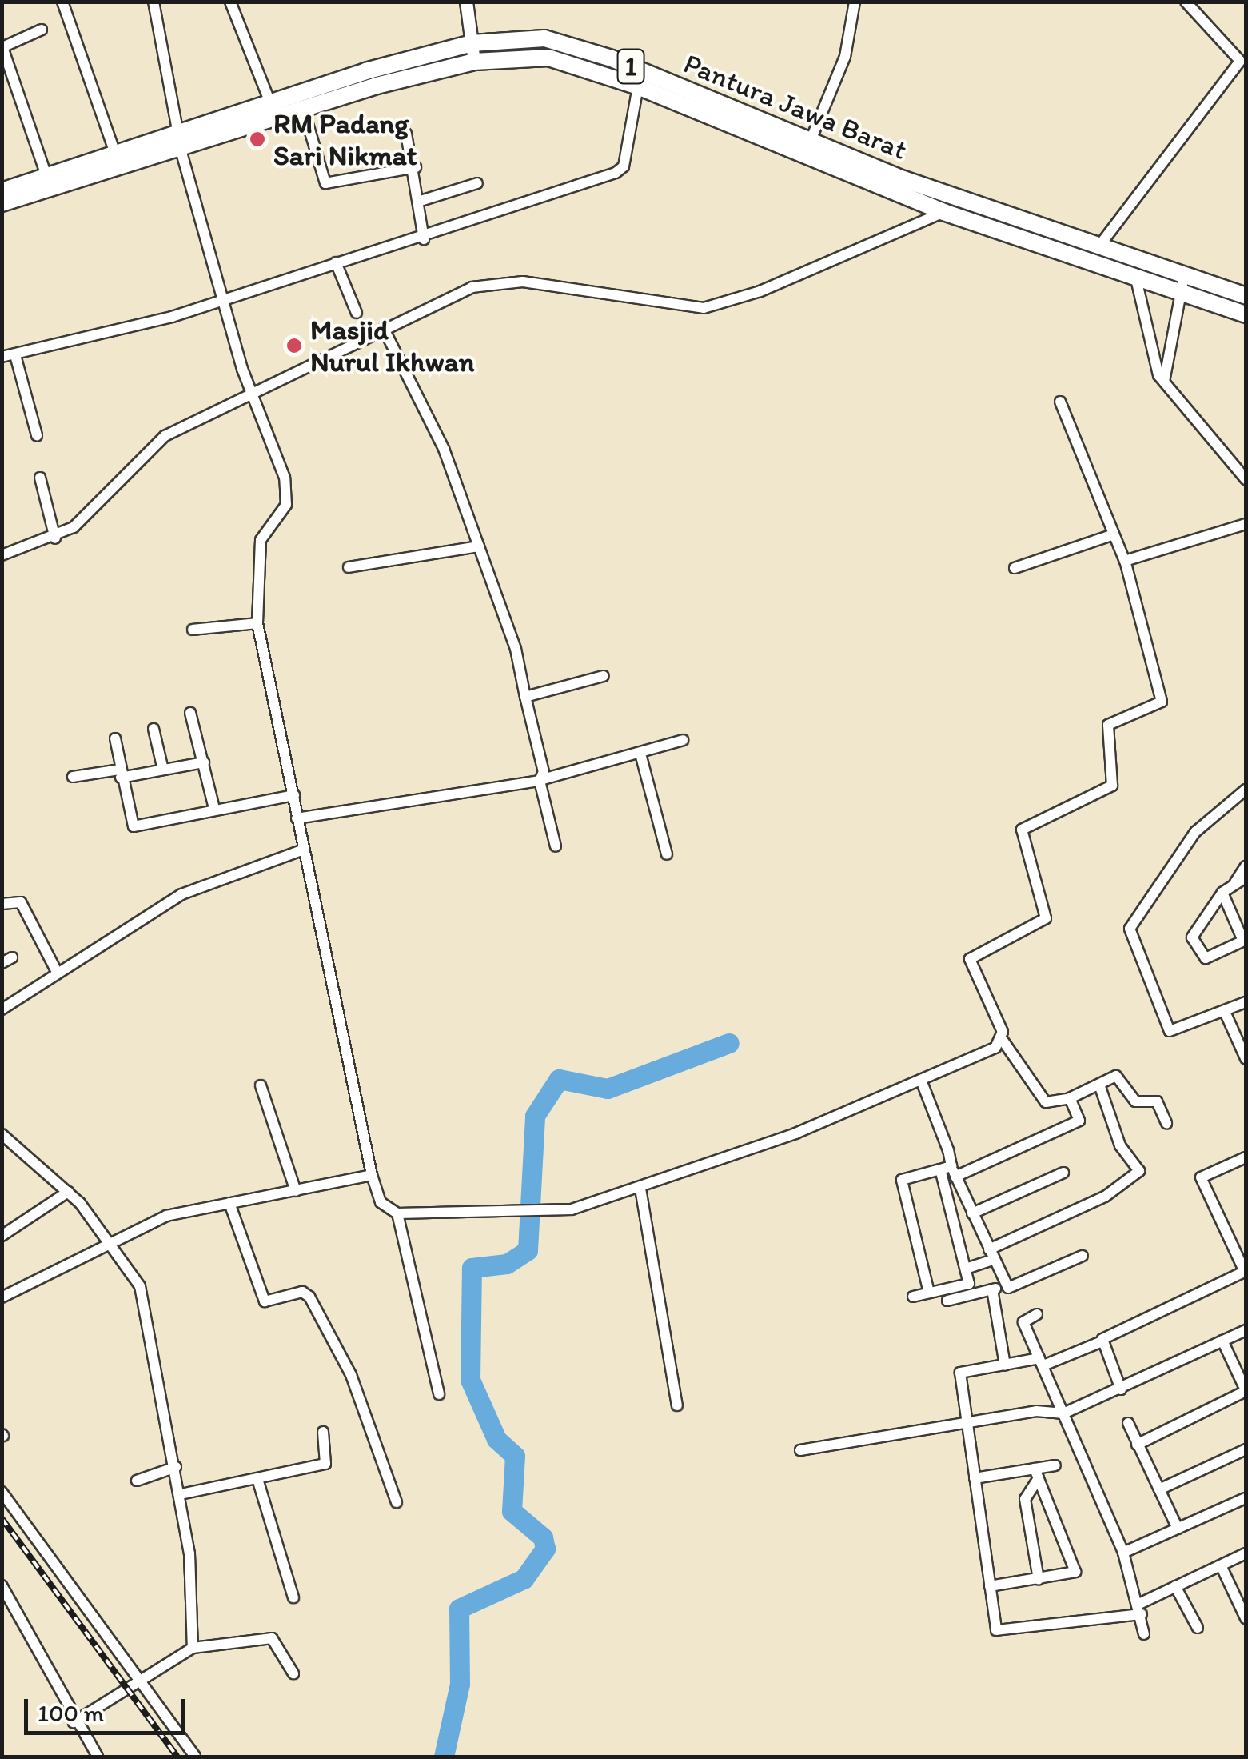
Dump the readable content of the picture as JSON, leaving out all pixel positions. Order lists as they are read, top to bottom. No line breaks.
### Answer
{"streets":{"highway":["1","Pantura Jawa Barat"]},"crossings":[["1","Pantura Jawa Barat"]],"places":["RM Padang Sari Nikmat","Masjid Nurul Ikhwan"],"scale_bar":"100 m"}
